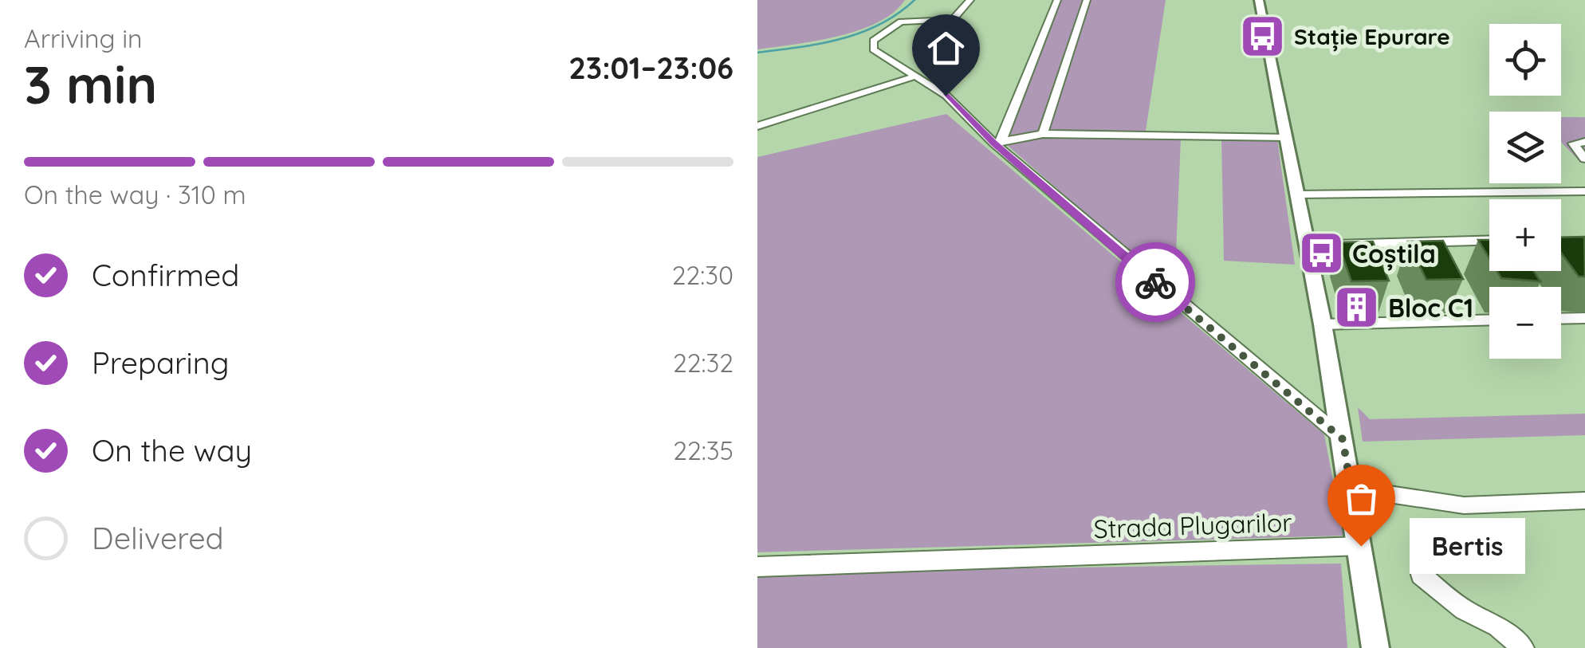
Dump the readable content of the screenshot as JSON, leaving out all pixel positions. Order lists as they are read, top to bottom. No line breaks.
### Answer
{"streets":{"street":["Strada Plugarilor"]},"places":{"bus stop":["Stație Epurare","Coștila"],"building":["Bloc C1"],"other":["Bertis"]},"page":{"heading":["3 min","Arriving in","23:01–23:06"],"map_buttons":["+","−"],"bar":"On the way · 310 m","list":[["Confirmed","22:30"],["Preparing","22:32"],["On the way","22:35"],"Delivered"],"bubble":"Bertis"}}
